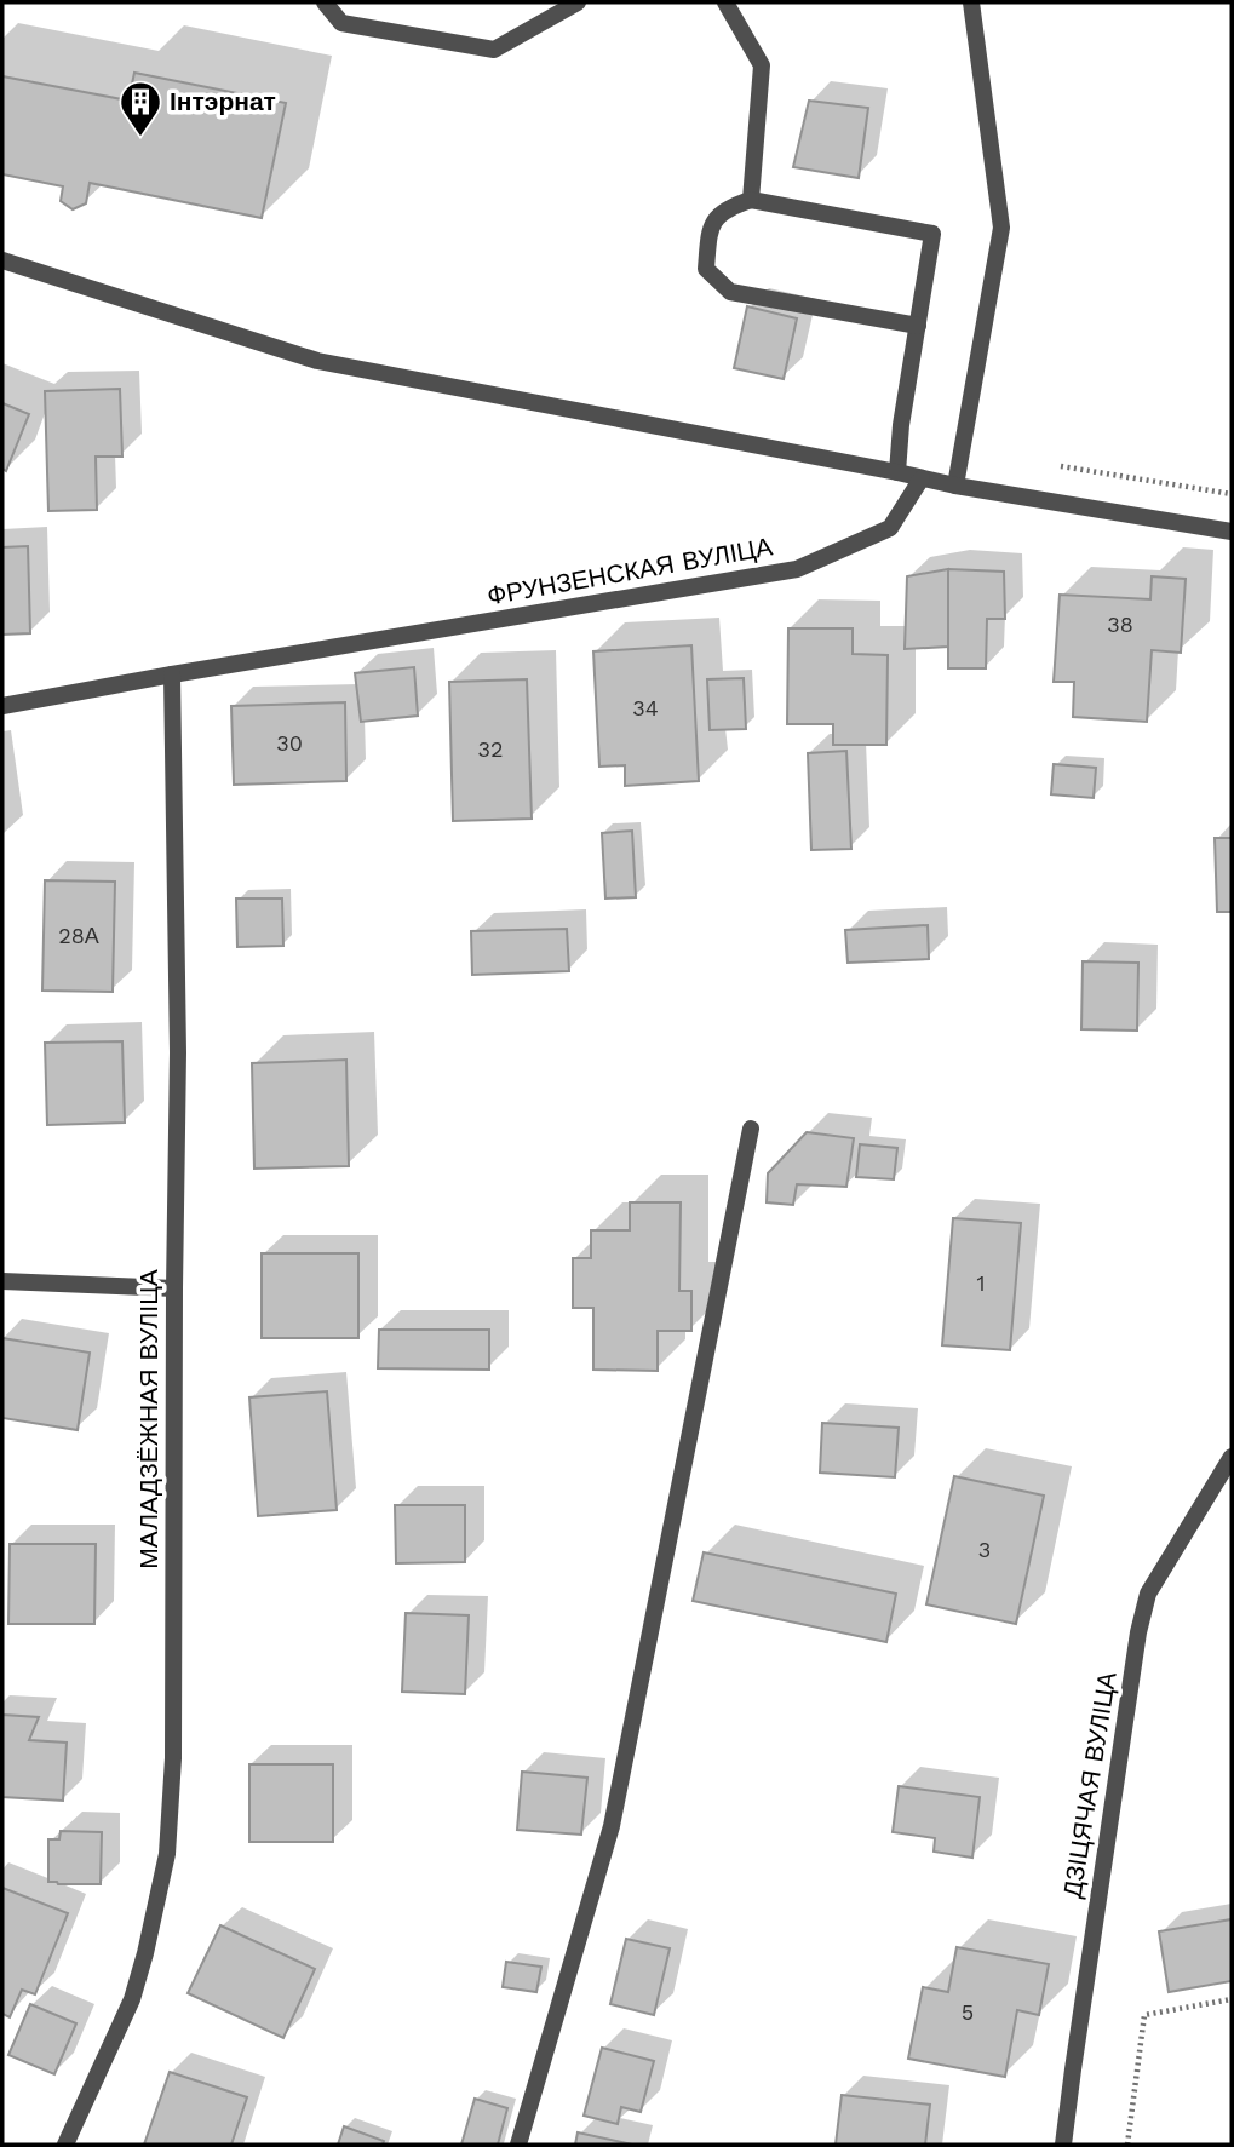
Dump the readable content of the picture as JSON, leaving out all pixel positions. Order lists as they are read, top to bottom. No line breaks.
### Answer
{"streets":{"street":["ФРУНЗЕНСКАЯ ВУЛІЦА","МАЛАДЗЁЖНАЯ ВУЛІЦА","ДЗІЦЯЧАЯ ВУЛІЦА"]},"crossings":[["ФРУНЗЕНСКАЯ ВУЛІЦА","МАЛАДЗЁЖНАЯ ВУЛІЦА"]],"places":{"building":["Інтэрнат"]},"house_numbers":["38","34","30","32","28А","1","3","5"]}
